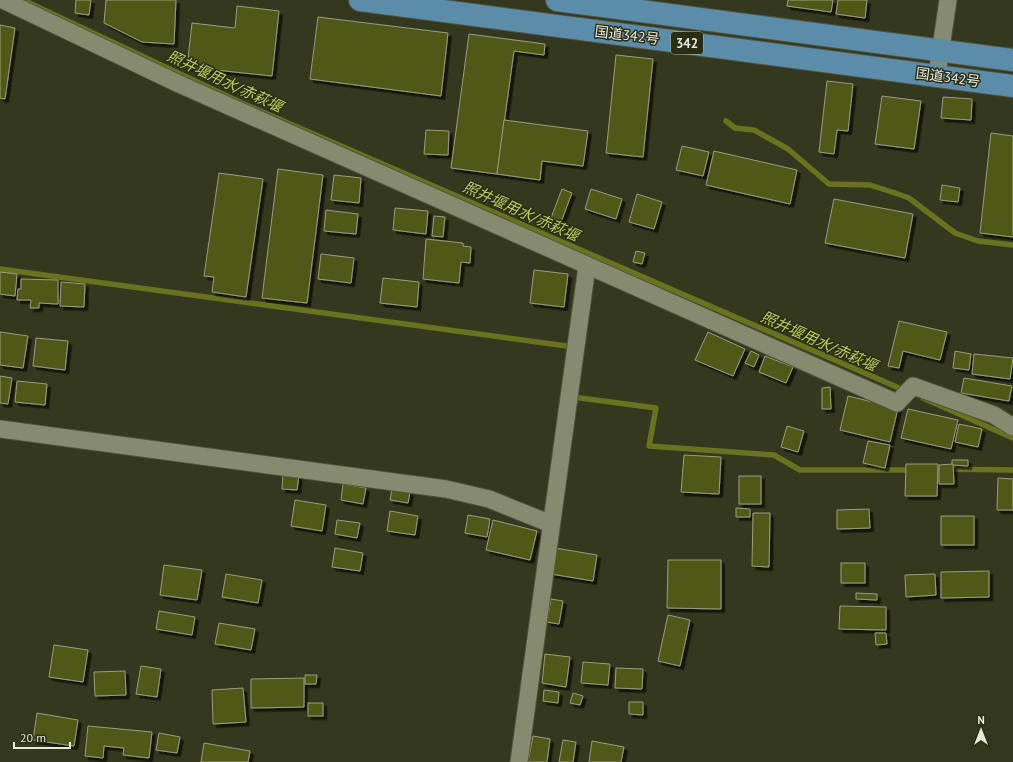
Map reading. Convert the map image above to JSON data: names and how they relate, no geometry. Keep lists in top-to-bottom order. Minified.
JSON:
{"streets":{"highway":["国道342号","342"]},"water":["照井堰用水/赤萩堰"],"scale_bar":"20 m","north":"top"}
